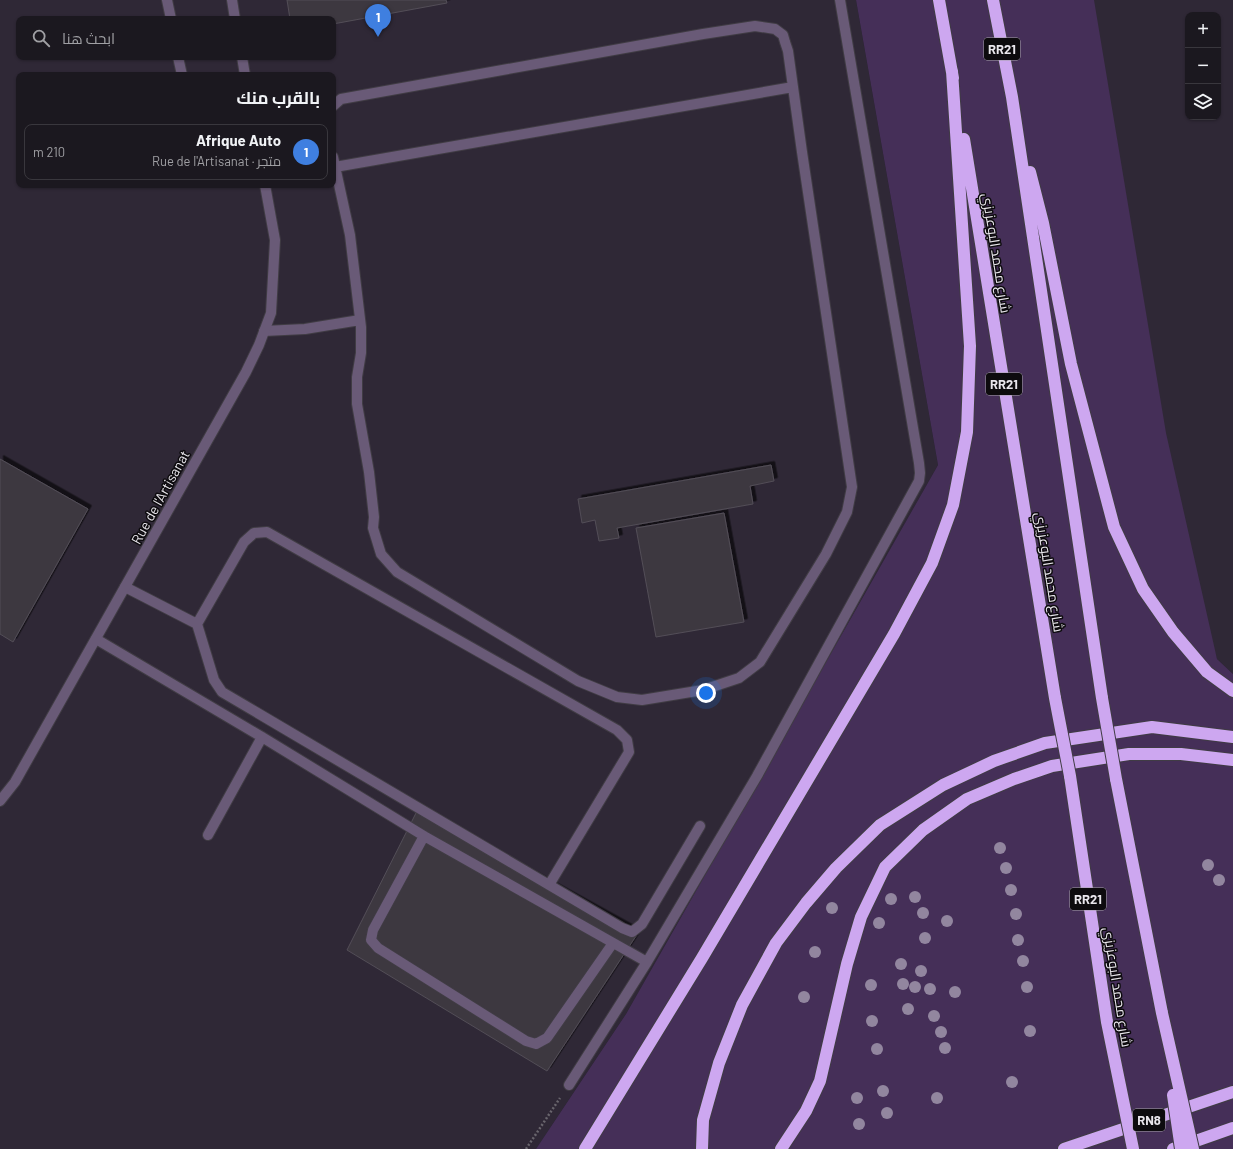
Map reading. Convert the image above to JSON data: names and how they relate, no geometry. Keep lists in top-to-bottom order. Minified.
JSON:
{"streets":{"highway":["RR21","شارع محمد البوعزيزي","RN8"],"street":["Rue de l'Artisanat"]},"page":{"pins":"1","map_buttons":["+","−"],"search":"ابحث هنا","heading":"بالقرب منك","list":[{"mark":"1","name":"Afrique Auto","note":"متجر · Rue de l'Artisanat","value":"210 m"}]}}
